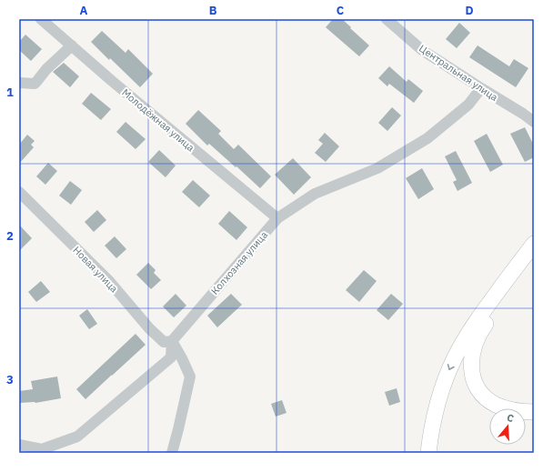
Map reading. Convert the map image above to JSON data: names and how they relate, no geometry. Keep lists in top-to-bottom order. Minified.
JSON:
{"streets":{"street":["Центральная улица","Молодёжная улица","Колхозная улица","Новая улица"]},"crossings":[["Центральная улица","Колхозная улица"],["Молодёжная улица","Колхозная улица"],["Колхозная улица","Новая улица"]],"north":"top","grid":{"columns":["A","B","C","D"],"rows":["1","2","3"]}}
